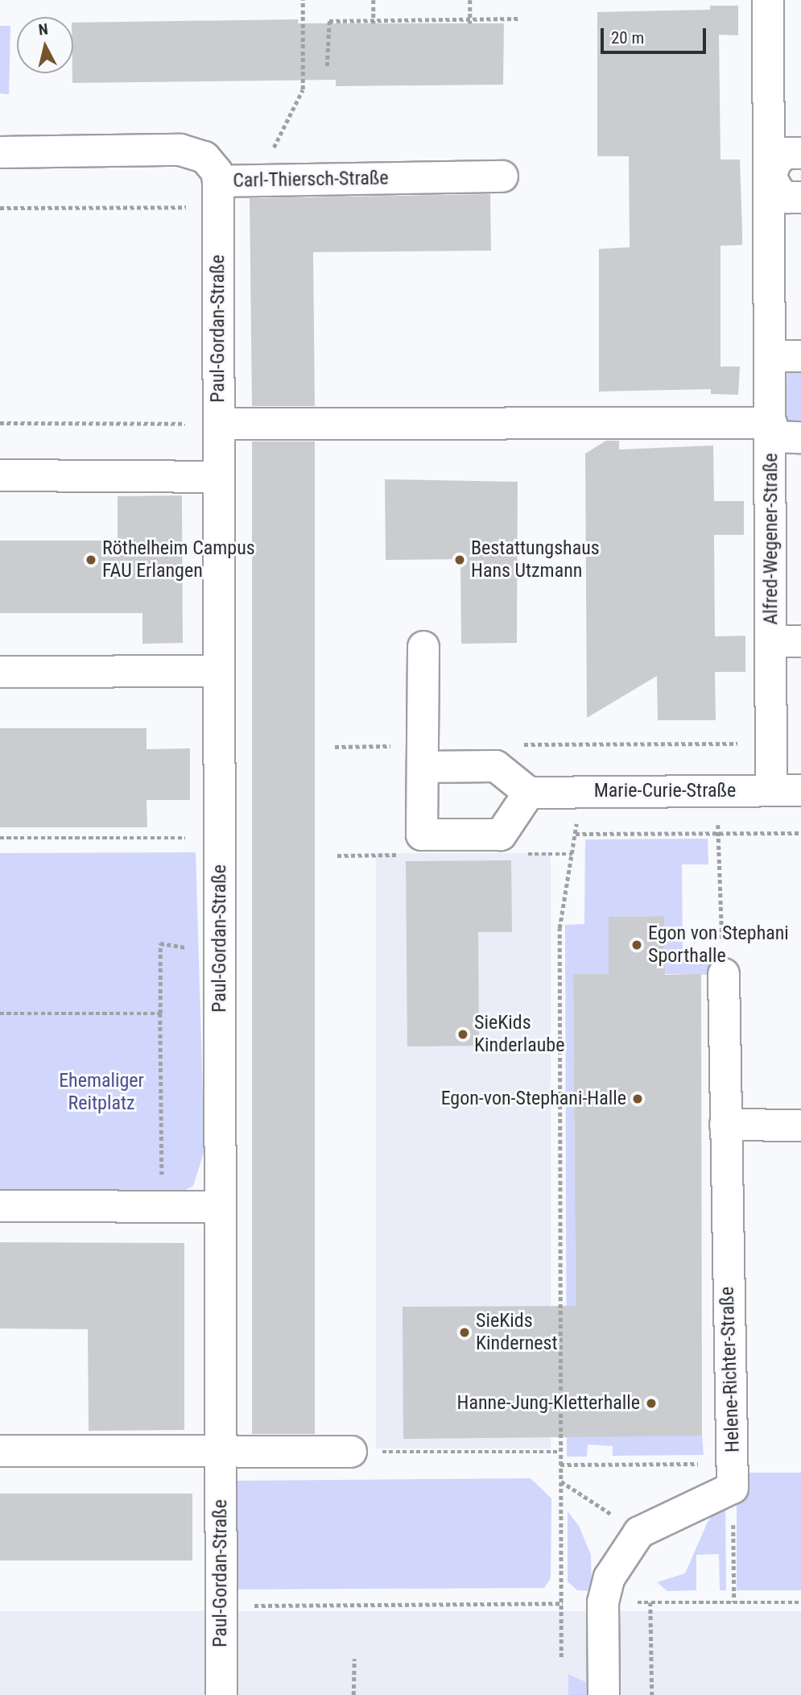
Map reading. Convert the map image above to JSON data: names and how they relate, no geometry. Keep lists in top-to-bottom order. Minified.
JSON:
{"streets":{"street":["Carl-Thiersch-Straße","Paul-Gordan-Straße","Alfred-Wegener-Straße","Marie-Curie-Straße","Helene-Richter-Straße"]},"crossings":[["Carl-Thiersch-Straße","Paul-Gordan-Straße"],["Alfred-Wegener-Straße","Marie-Curie-Straße"]],"parks":["Ehemaliger Reitplatz"],"places":["Röthelheim Campus FAU Erlangen","Bestattungshaus Hans Utzmann","Egon von Stephani Sporthalle","SieKids Kinderlaube","Egon-von-Stephani-Halle","SieKids Kindernest","Hanne-Jung-Kletterhalle"],"scale_bar":"20 m","north":"top"}
